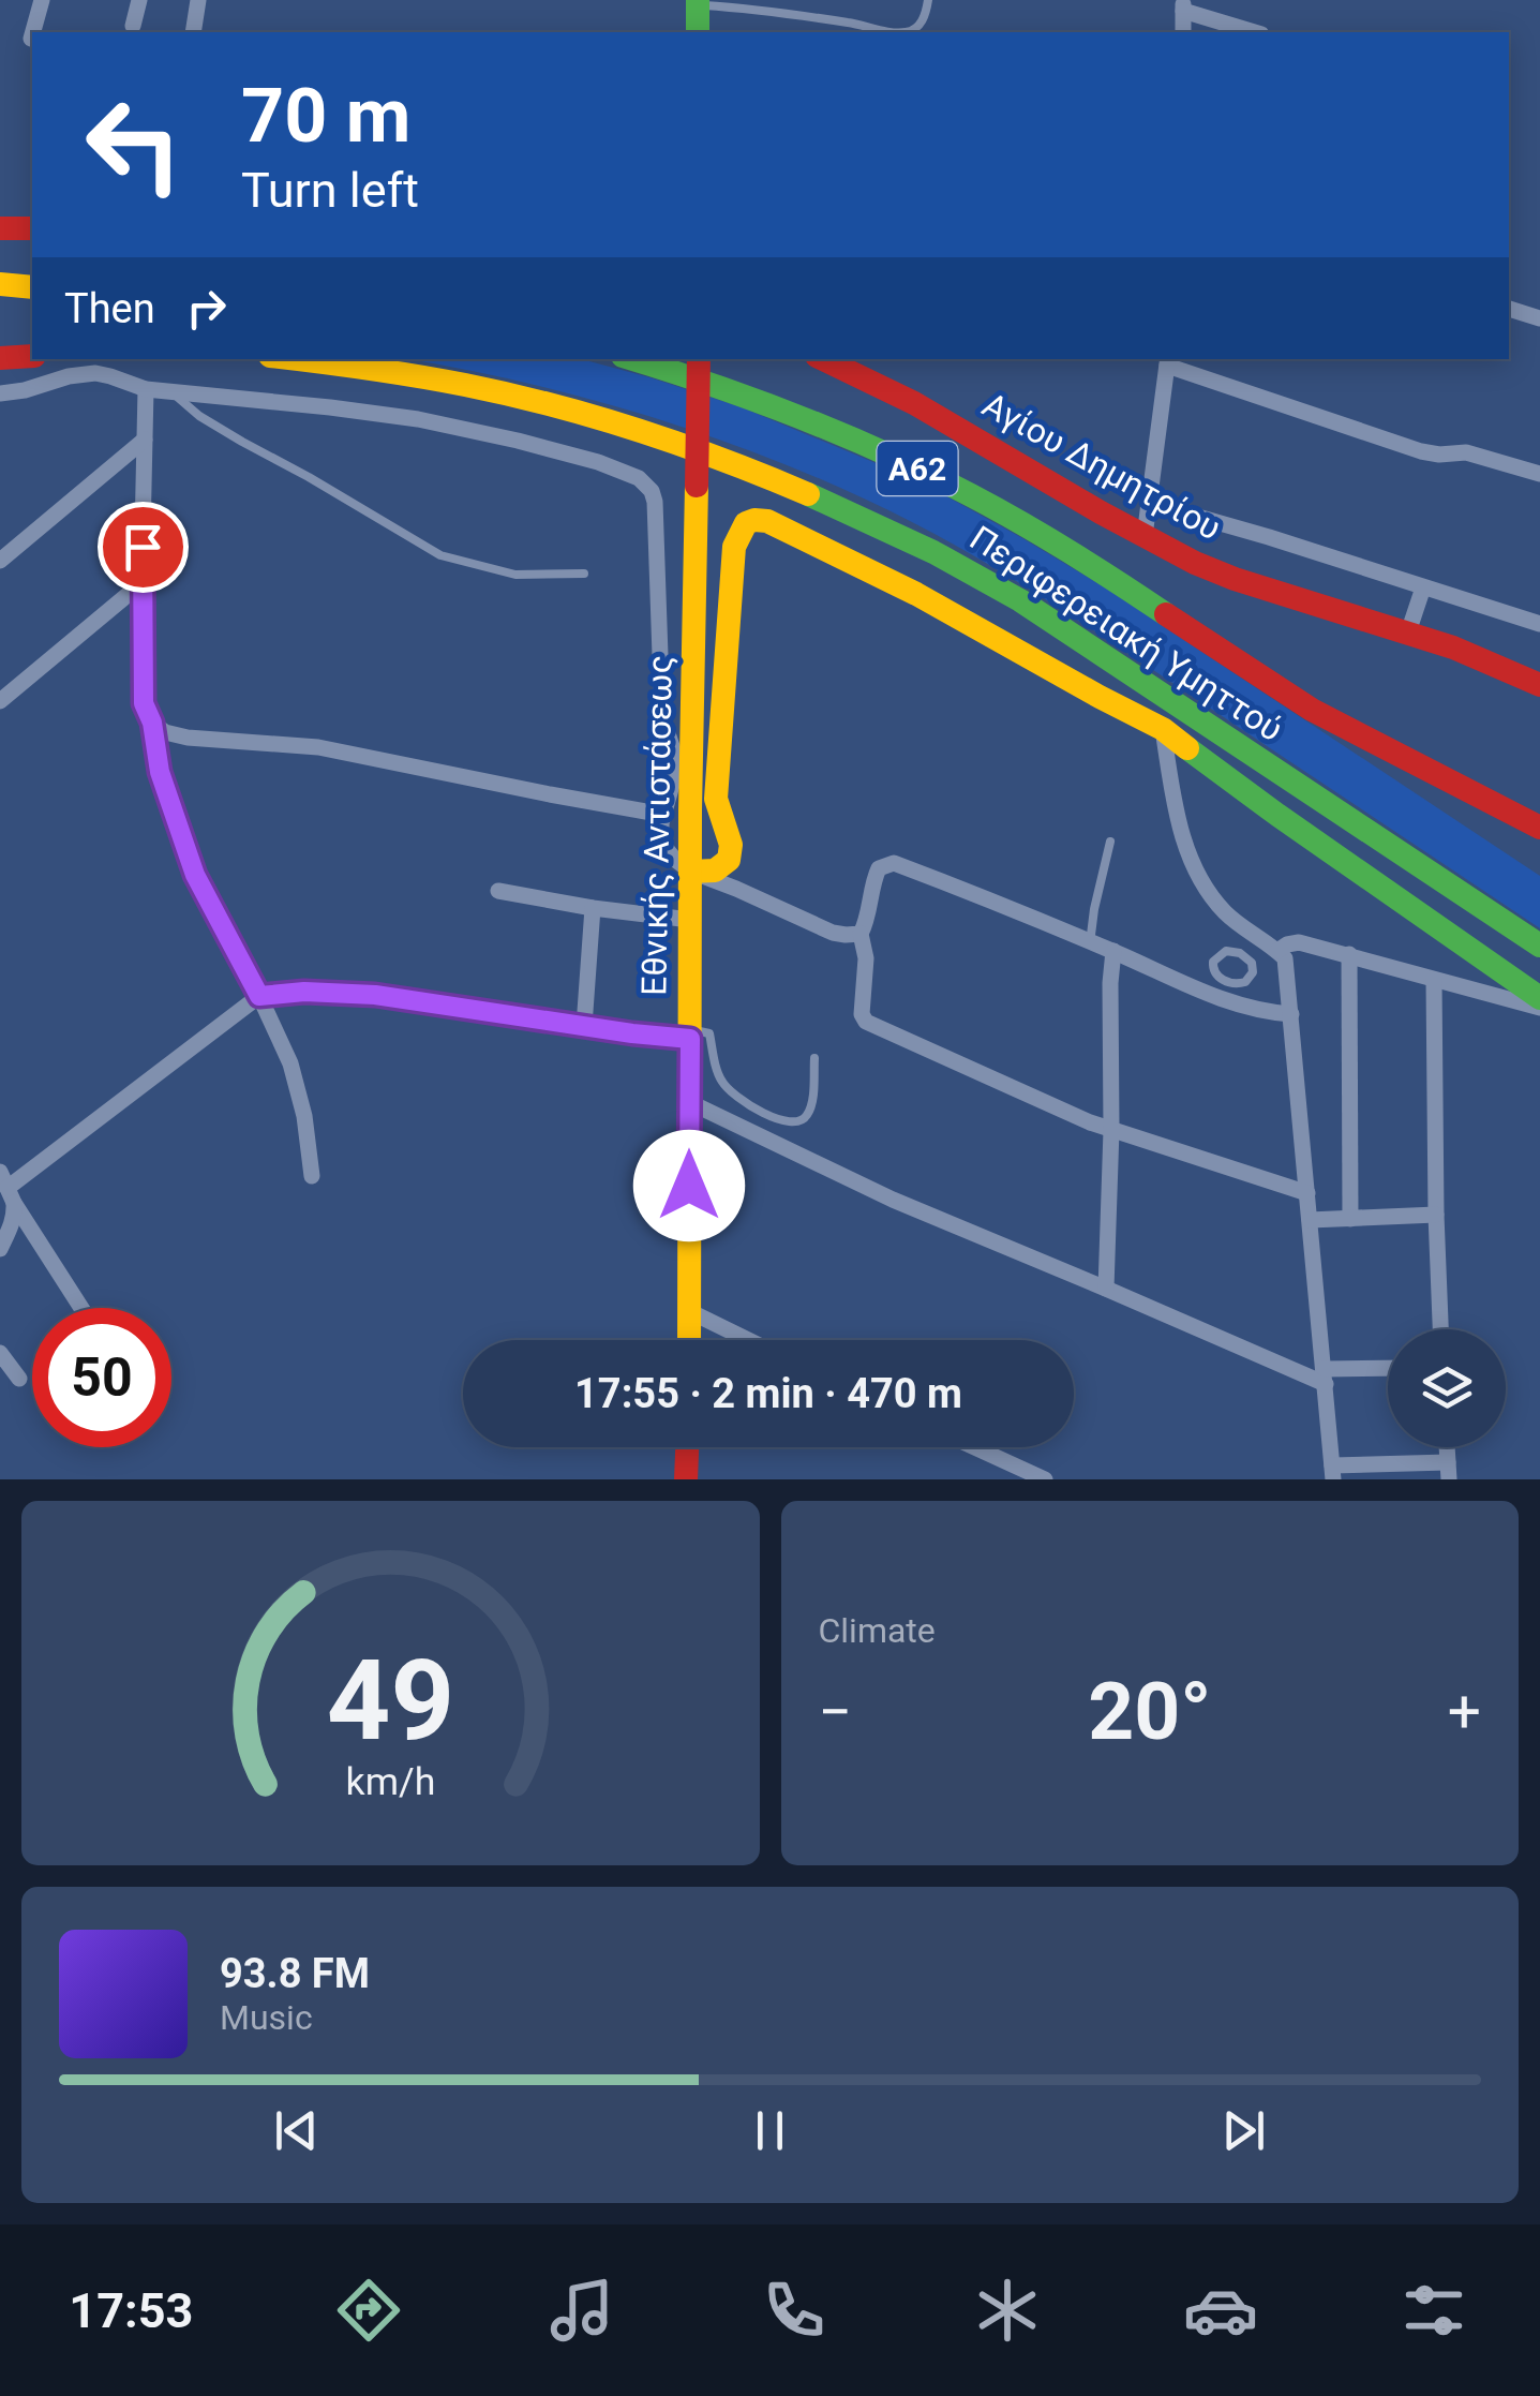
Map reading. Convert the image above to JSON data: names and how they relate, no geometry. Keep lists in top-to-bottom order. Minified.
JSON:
{"streets":{"main road":["Αγίου Δημητρίου","Α62","Περιφερειακή Υμηττού","Εθνικής Αντιστάσεως"]},"page":{"turn":["70 m","Turn left"],"then":"Then","limit":"50","trip":"17:55 · 2 min · 470 m","tile":"Climate","heat":["−","20°","+"],"song":["93.8 FM","Music"],"tabs":"17:53","gauge":["49","km/h"]}}
